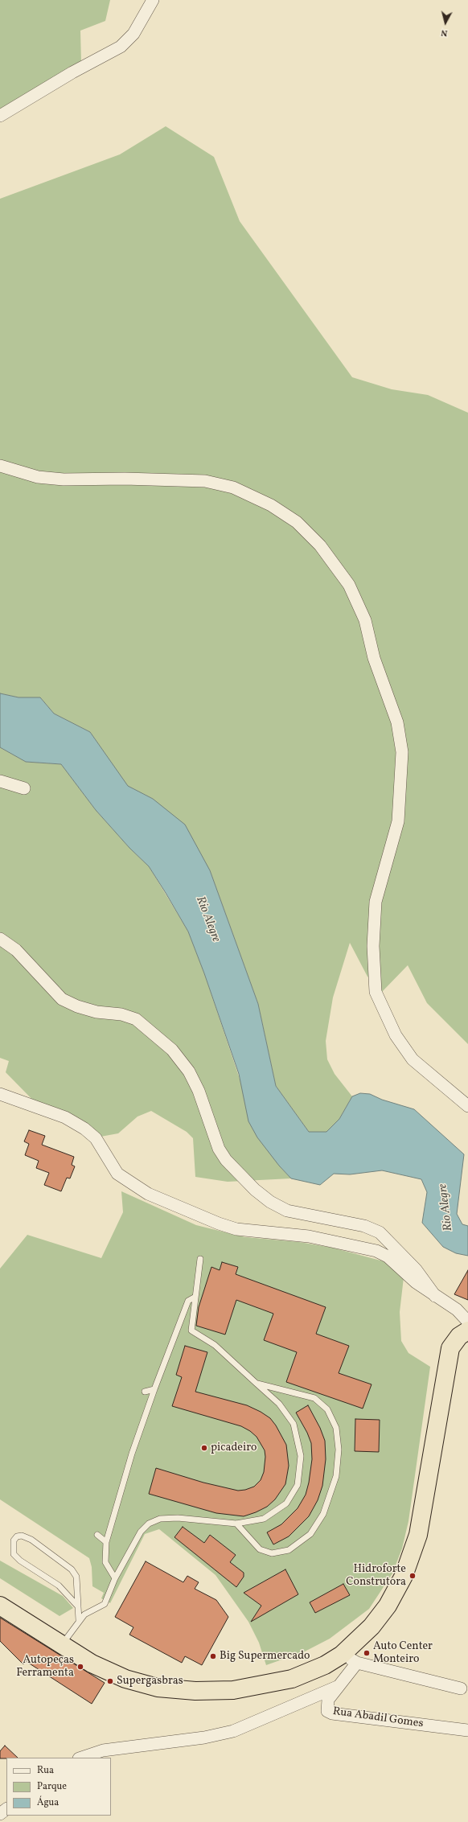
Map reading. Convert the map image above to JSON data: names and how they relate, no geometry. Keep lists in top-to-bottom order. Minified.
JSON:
{"streets":{"street":["Rua Abadil Gomes"]},"water":["Rio Alegre"],"places":["picadeiro","Hidroforte Construtora","Auto Center Monteiro","Big Supermercado","Autopeças Ferramenta","Supergasbras"],"legend":["Rua","Parque","Água"],"north":"bottom"}
